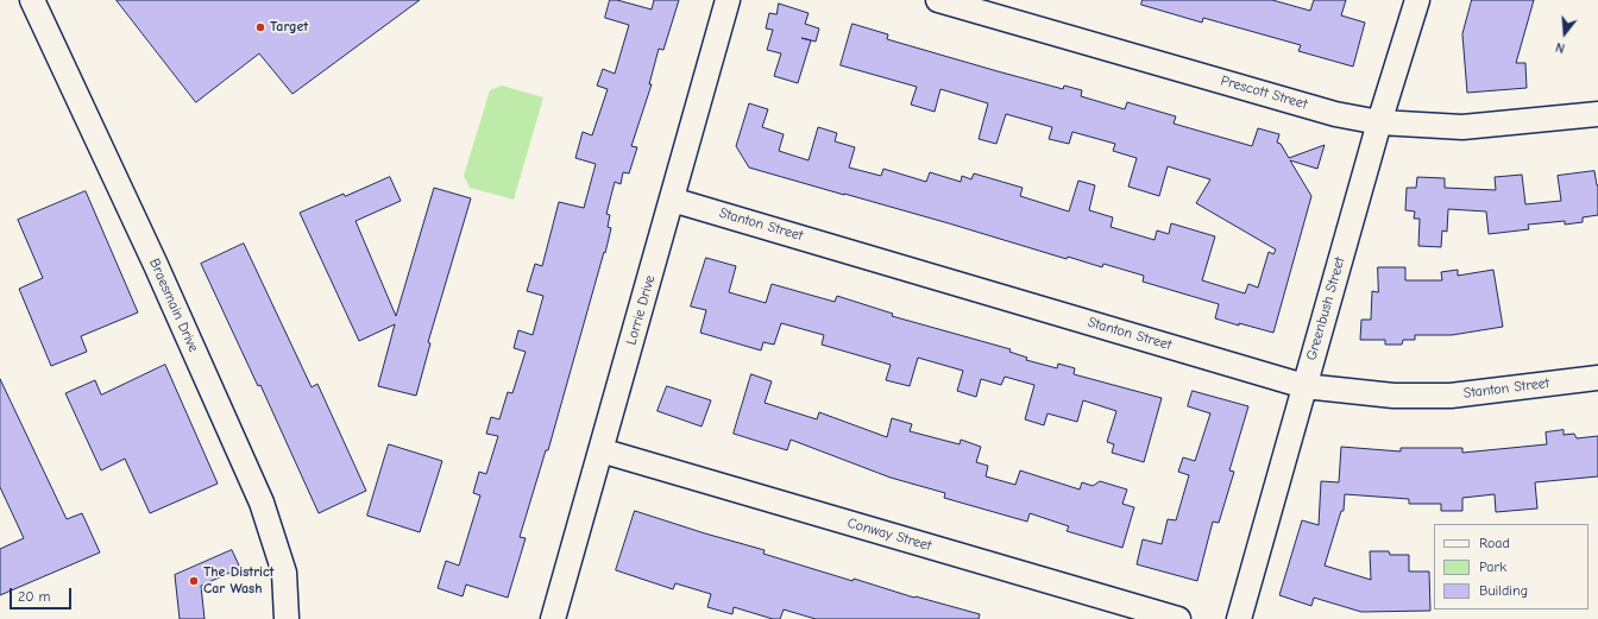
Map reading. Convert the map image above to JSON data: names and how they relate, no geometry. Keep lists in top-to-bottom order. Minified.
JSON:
{"streets":{"street":["Prescott Street","Stanton Street","Braesmain Drive","Greenbush Street","Lorrie Drive","Conway Street"]},"crossings":[["Prescott Street","Greenbush Street"],["Stanton Street","Greenbush Street"],["Stanton Street","Lorrie Drive"],["Lorrie Drive","Conway Street"]],"places":["Target","The District Car Wash"],"legend":["Road","Park","Building"],"scale_bar":"20 m","north":"bottom"}
